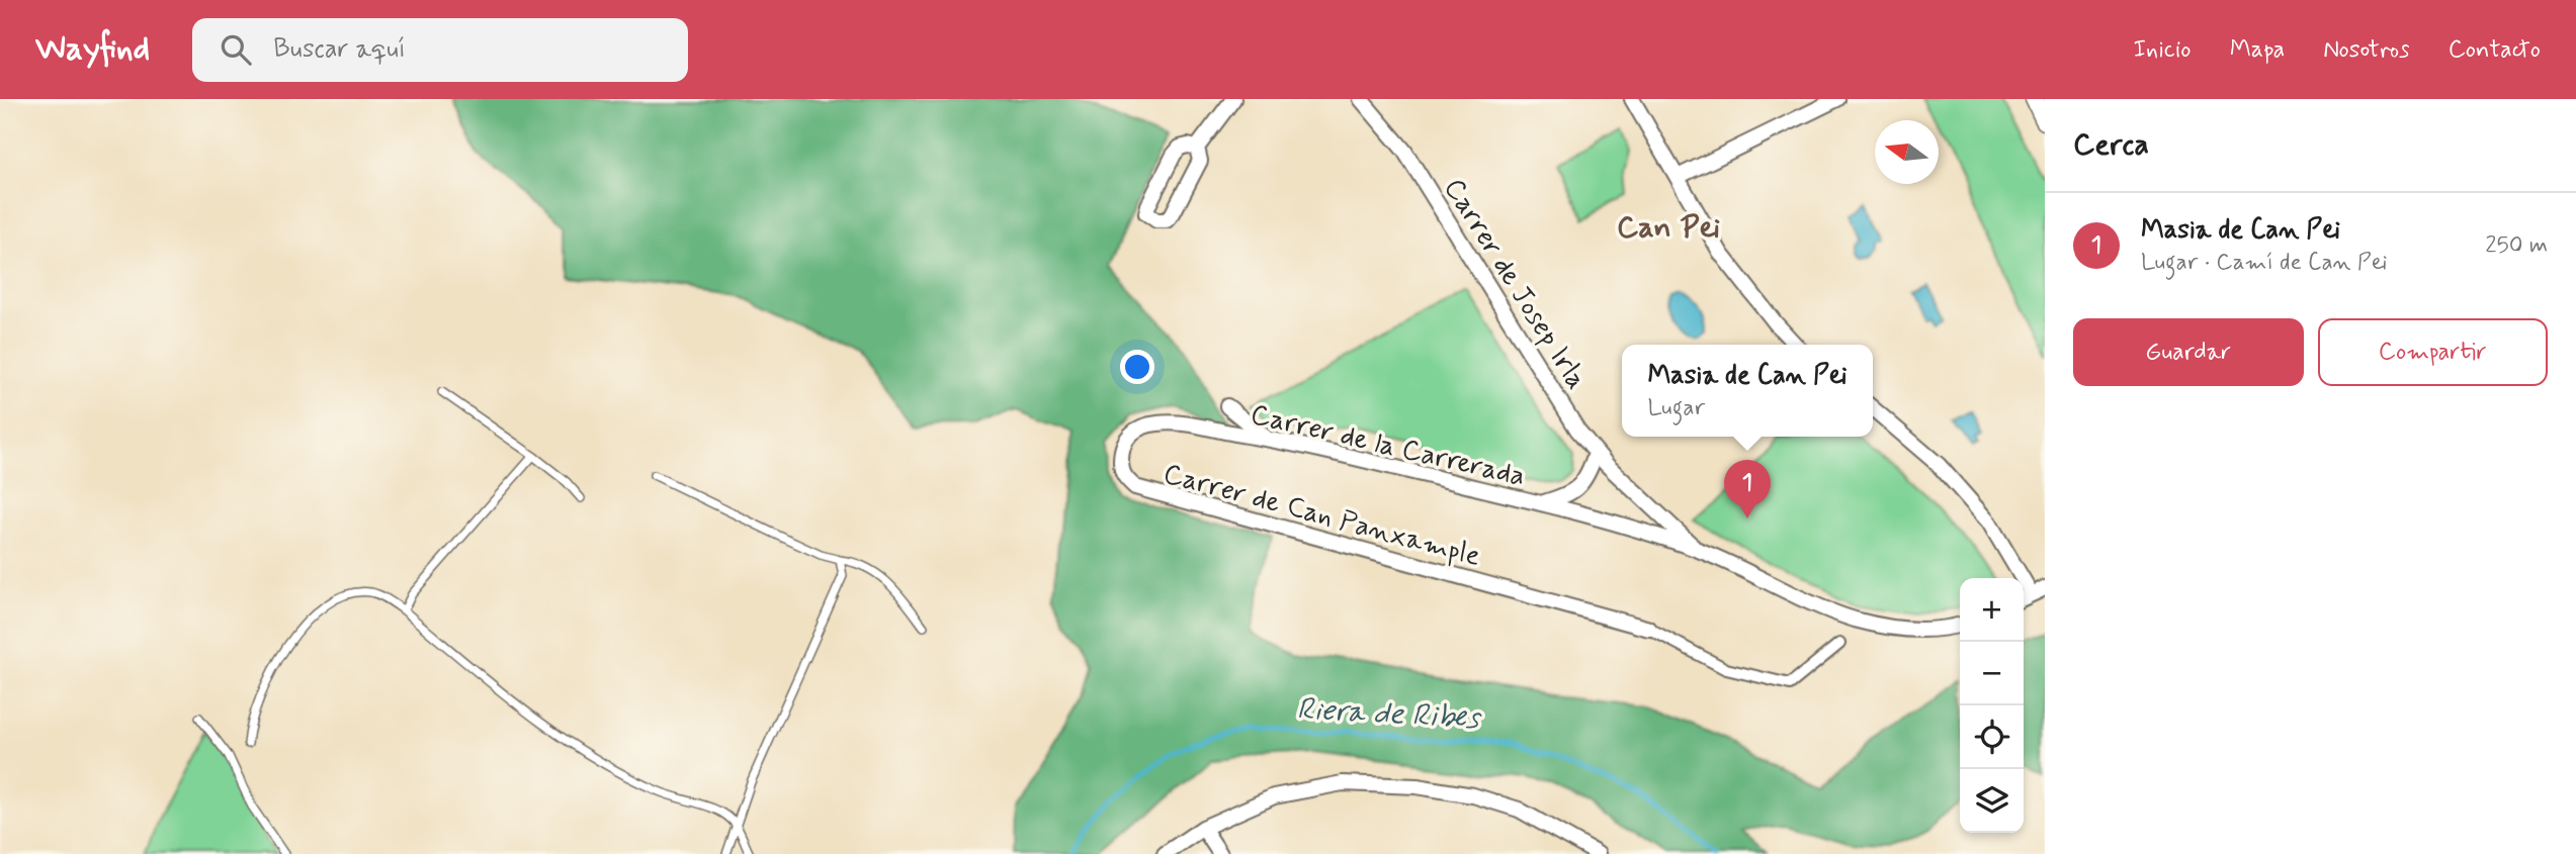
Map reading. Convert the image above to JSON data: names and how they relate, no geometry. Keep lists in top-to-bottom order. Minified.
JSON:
{"streets":{"street":["Carrer de Josep Irla","Carrer de la Carrerada","Carrer de Can Panxample"]},"crossings":[["Carrer de Josep Irla","Carrer de la Carrerada"],["Carrer de la Carrerada","Carrer de Can Panxample"]],"districts":["Can Pei"],"water":["Riera de Ribes"],"north":"left","page":{"header":"Wayfind","search":"Buscar aquí","nav":["Inicio","Mapa","Nosotros","Contacto"],"heading":"Cerca","list":[{"mark":"1","name":"Masia de Can Pei","note":"Lugar · Camí de Can Pei","value":"250 m"}],"buttons":["Guardar","Compartir"],"popup":["Masia de Can Pei","Lugar"],"pins":"1","map_buttons":["+","−"]}}
